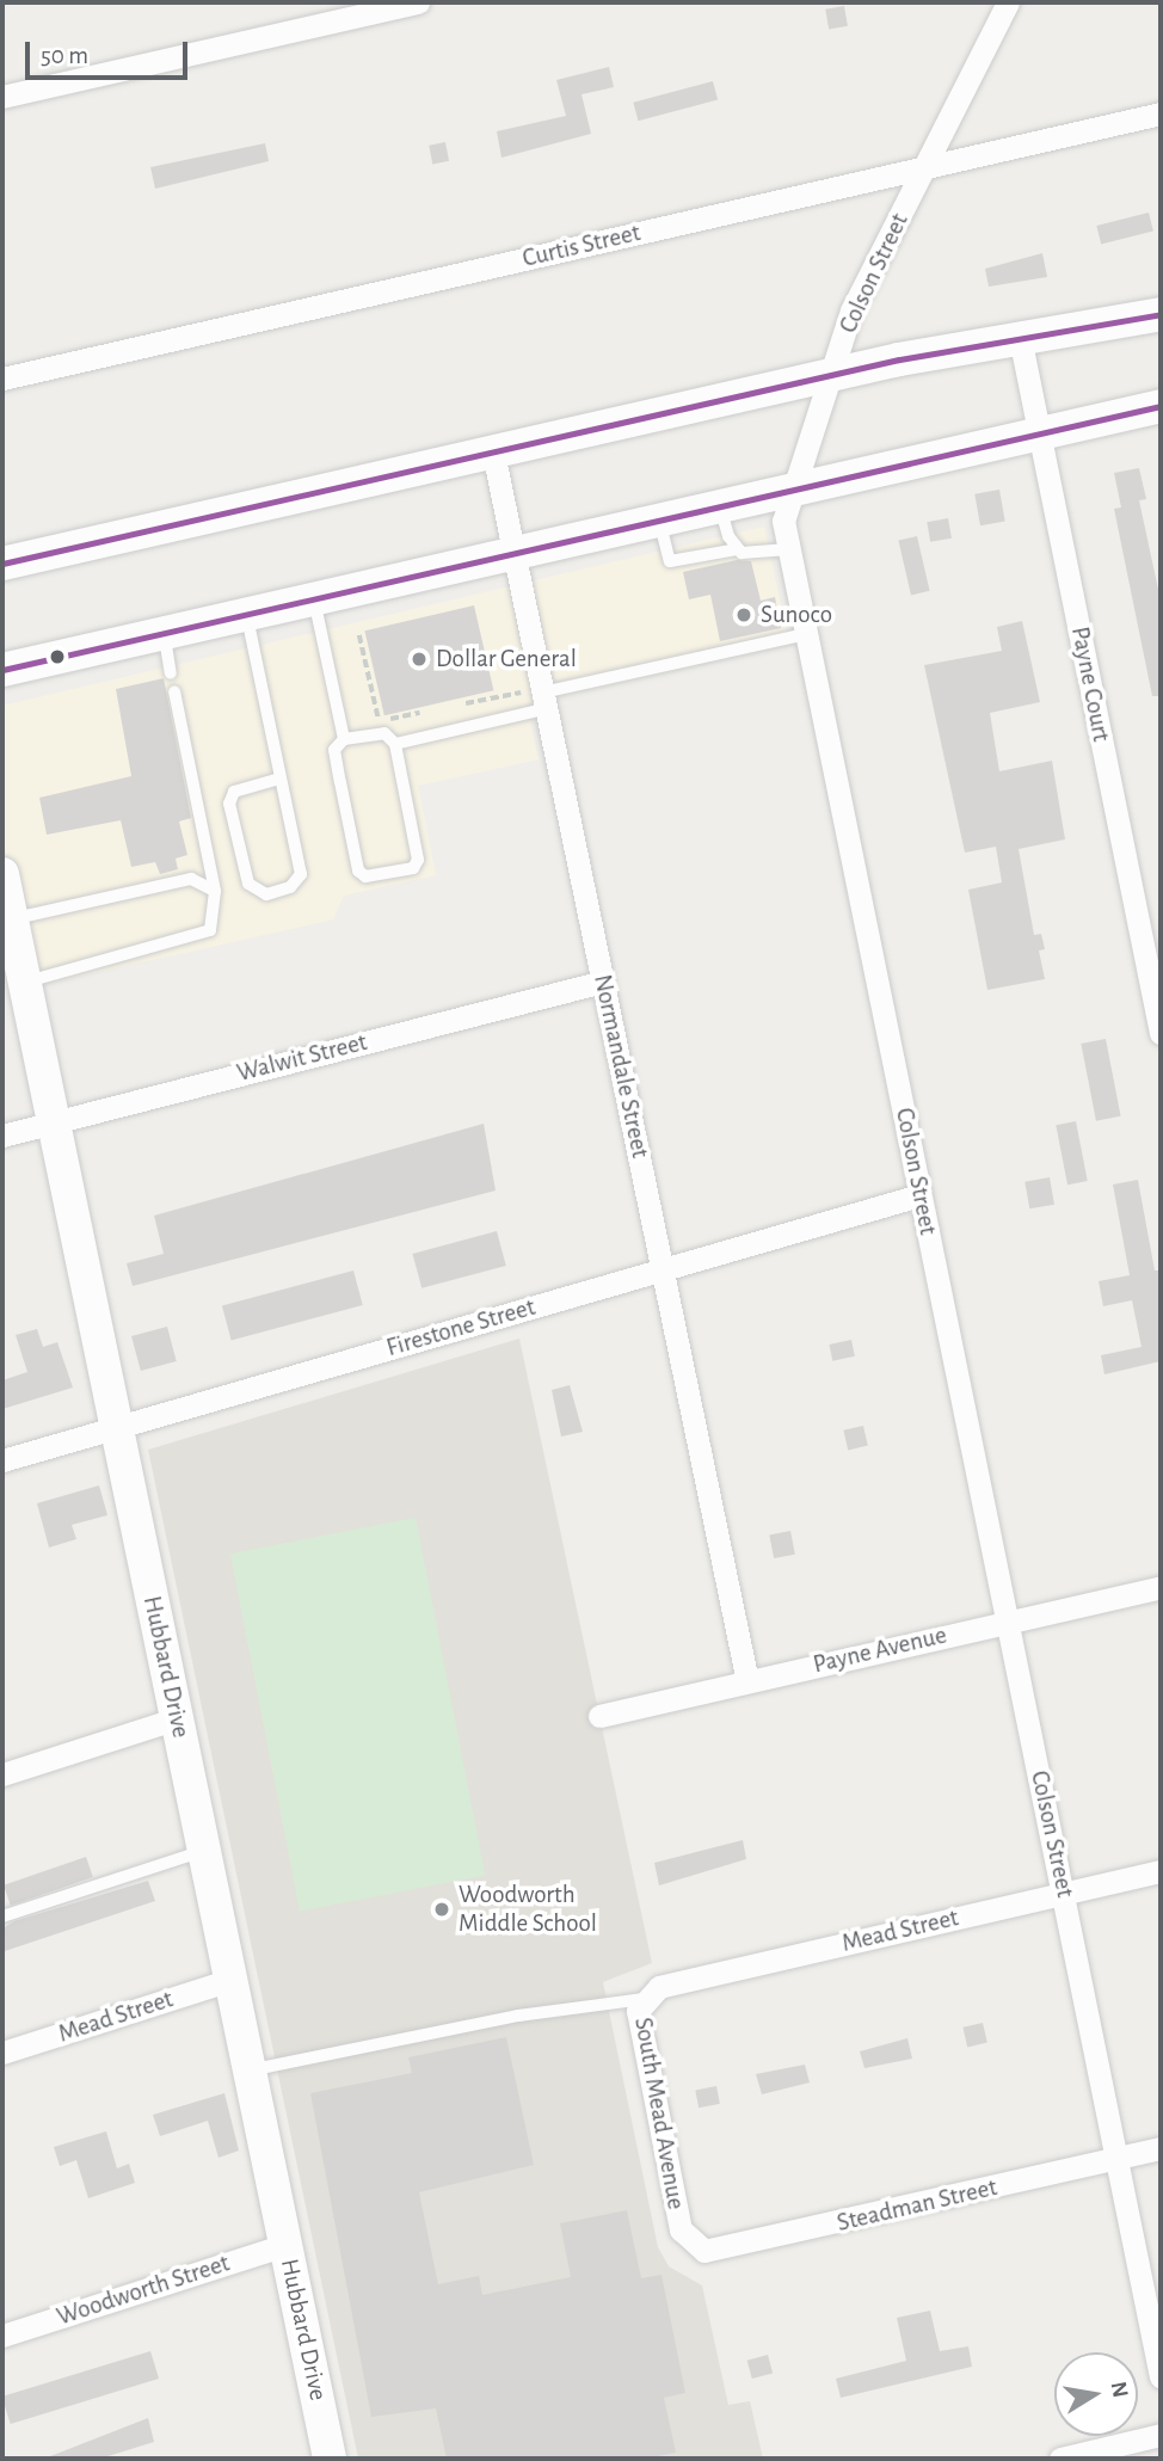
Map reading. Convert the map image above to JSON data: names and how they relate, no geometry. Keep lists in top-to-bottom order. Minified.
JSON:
{"streets":{"main road":["Hubbard Drive"],"street":["Curtis Street","Colson Street","Payne Court","Walwit Street","Normandale Street","Firestone Street","Payne Avenue","Mead Street","South Mead Avenue","Steadman Street","Woodworth Street"]},"crossings":[["Curtis Street","Colson Street"],["Colson Street","Firestone Street"],["Colson Street","Payne Avenue"],["Colson Street","Mead Street"],["Colson Street","Steadman Street"],["Walwit Street","Normandale Street"],["Walwit Street","Hubbard Drive"],["Normandale Street","Firestone Street"],["Normandale Street","Payne Avenue"],["Firestone Street","Hubbard Drive"],["Hubbard Drive","Mead Street"],["Hubbard Drive","Woodworth Street"],["Mead Street","South Mead Avenue"],["South Mead Avenue","Steadman Street"]],"places":["Sunoco","Dollar General","Woodworth Middle School"],"scale_bar":"50 m","north":"right"}
